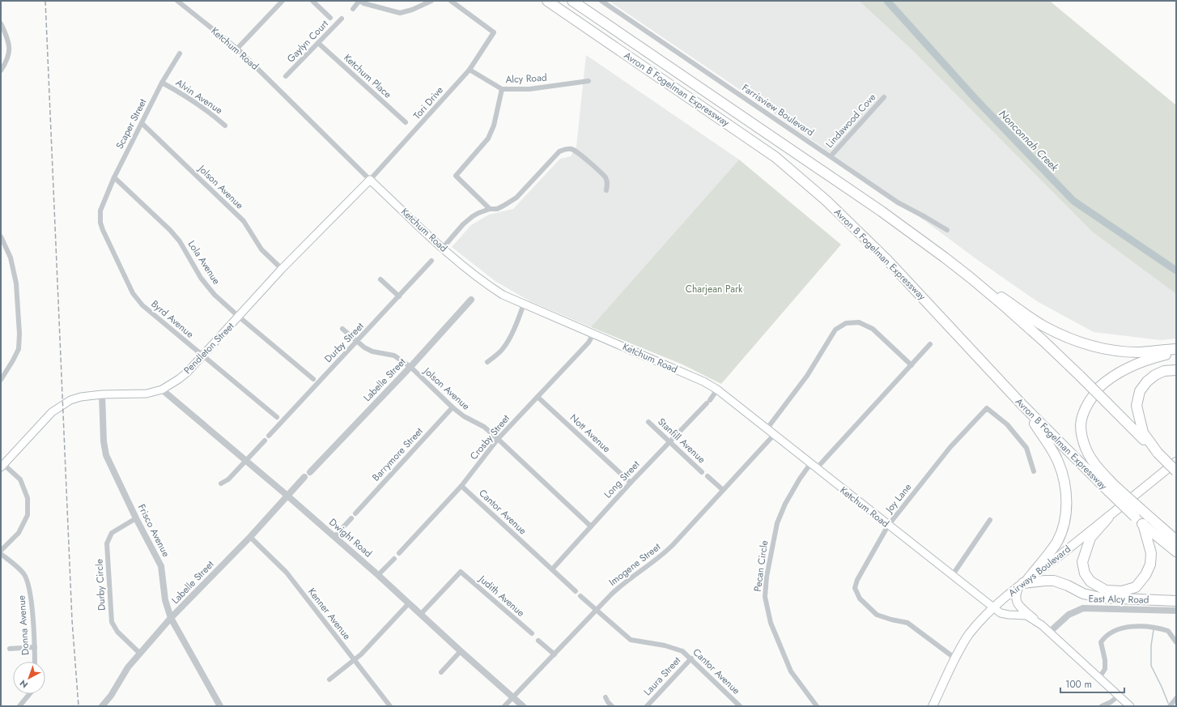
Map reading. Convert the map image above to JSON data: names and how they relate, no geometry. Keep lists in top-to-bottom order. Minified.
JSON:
{"streets":{"highway":["Avron B Fogelman Expressway"],"main road":["Ketchum Road","Pendleton Street","Airways Boulevard"],"street":["Gaylyn Court","Ketchum Place","Alcy Road","Alvin Avenue","Tori Drive","Farrisview Boulevard","Lindawood Cove","Scaper Street","Jolson Avenue","Lola Avenue","Byrd Avenue","Durby Street","Labelle Street","Nott Avenue","Crosby Street","Stanfill Avenue","Barrymore Street","Long Street","Joy Lane","Cantor Avenue","Frisco Avenue","Dwight Road","Imogene Street","Pecan Circle","Durby Circle","Judith Avenue","East Alcy Road","Kenner Avenue","Donna Avenue","Laura Street"]},"crossings":[["Gaylyn Court","Ketchum Place"],["Ketchum Road","Tori Drive"],["Ketchum Road","Pendleton Street"],["Ketchum Road","Crosby Street"],["Ketchum Road","Long Street"],["Ketchum Road","Joy Lane"],["Ketchum Road","Imogene Street"],["Ketchum Road","Pecan Circle"],["Ketchum Road","Airways Boulevard"],["Ketchum Road","East Alcy Road"],["Alcy Road","Tori Drive"],["Alvin Avenue","Scaper Street"],["Tori Drive","Pendleton Street"],["Farrisview Boulevard","Lindawood Cove"],["Scaper Street","Jolson Avenue"],["Scaper Street","Lola Avenue"],["Scaper Street","Byrd Avenue"],["Jolson Avenue","Durby Street"],["Jolson Avenue","Pendleton Street"],["Jolson Avenue","Labelle Street"],["Jolson Avenue","Crosby Street"],["Jolson Avenue","Barrymore Street"],["Jolson Avenue","Long Street"],["Lola Avenue","Pendleton Street"],["Byrd Avenue","Pendleton Street"],["Pendleton Street","Frisco Avenue"],["Pendleton Street","Dwight Road"],["Labelle Street","Frisco Avenue"],["Labelle Street","Dwight Road"],["Labelle Street","Durby Circle"],["Labelle Street","Kenner Avenue"],["Nott Avenue","Crosby Street"],["Nott Avenue","Long Street"],["Crosby Street","Cantor Avenue"],["Stanfill Avenue","Long Street"],["Stanfill Avenue","Imogene Street"],["Long Street","Cantor Avenue"],["Joy Lane","Airways Boulevard"],["Cantor Avenue","Imogene Street"],["Cantor Avenue","Laura Street"],["Frisco Avenue","Durby Circle"],["Dwight Road","Imogene Street"],["Dwight Road","Judith Avenue"]],"water":["Nonconnah Creek"],"parks":["Charjean Park"],"scale_bar":"100 m","north":"bottom left"}
